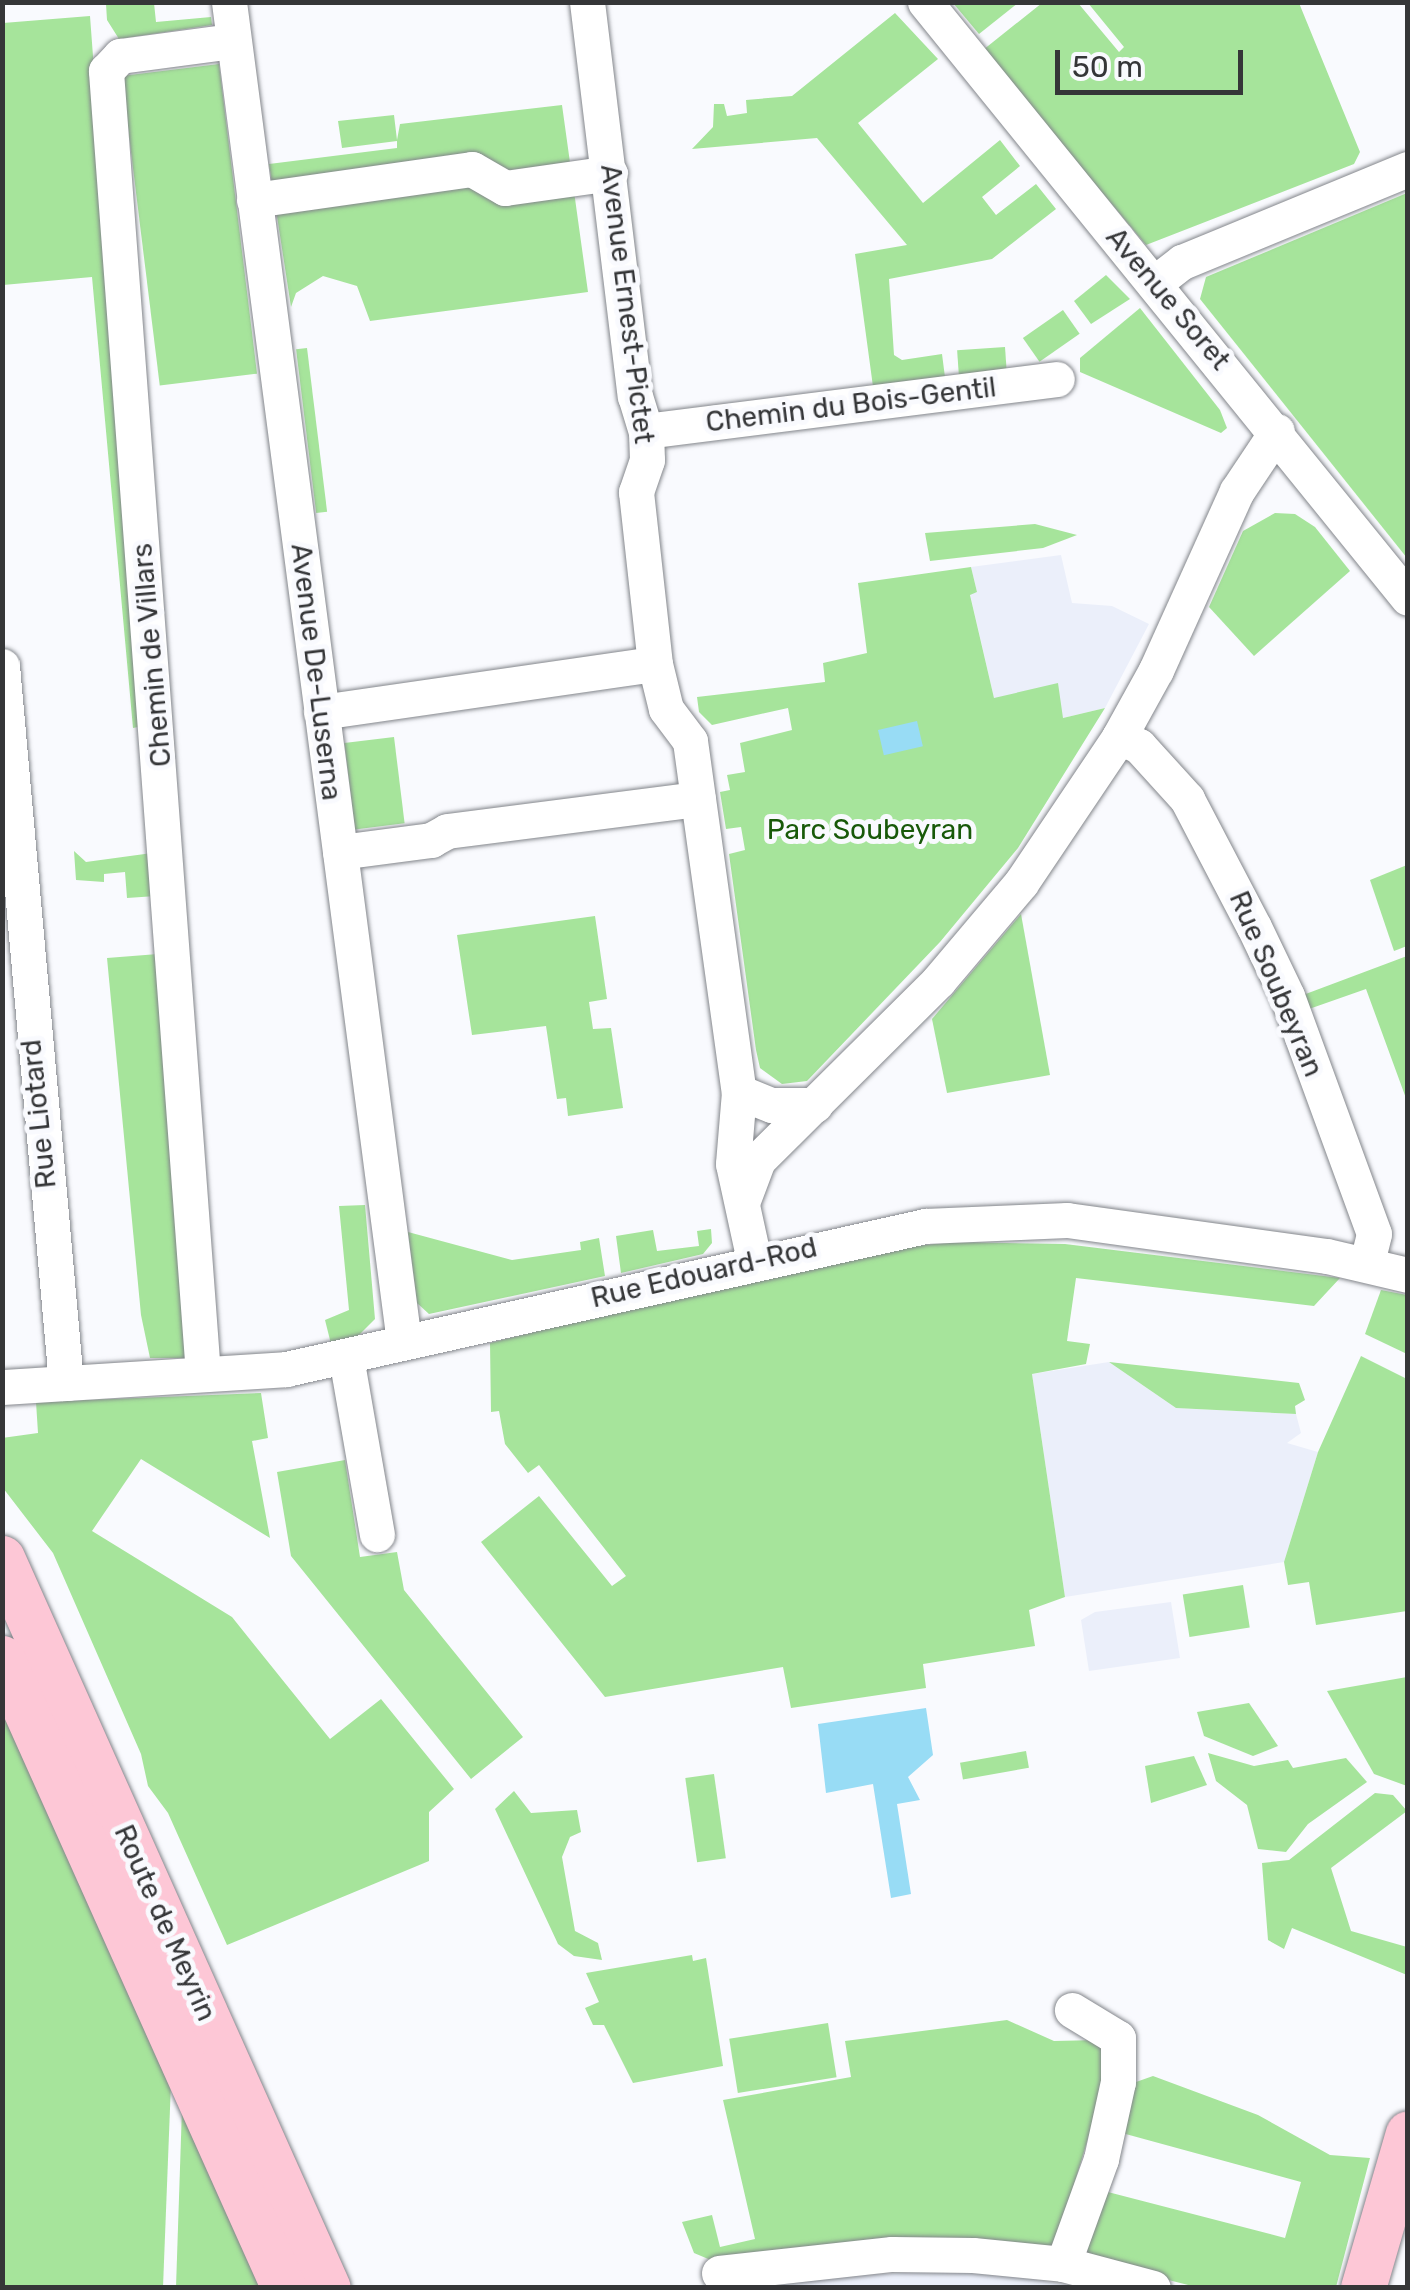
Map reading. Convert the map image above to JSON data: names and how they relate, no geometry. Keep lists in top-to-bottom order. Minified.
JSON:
{"streets":{"main road":["Route de Meyrin"],"street":["Avenue Soret","Avenue Ernest-Pictet","Chemin du Bois-Gentil","Chemin de Villars","Avenue De-Luserna","Rue Soubeyran","Rue Liotard","Rue Edouard-Rod"]},"crossings":[["Avenue Ernest-Pictet","Chemin du Bois-Gentil"],["Avenue Ernest-Pictet","Rue Edouard-Rod"],["Chemin de Villars","Avenue De-Luserna"],["Chemin de Villars","Rue Edouard-Rod"],["Avenue De-Luserna","Rue Edouard-Rod"],["Rue Soubeyran","Rue Edouard-Rod"],["Rue Liotard","Rue Edouard-Rod"]],"parks":["Parc Soubeyran"],"scale_bar":"50 m"}
